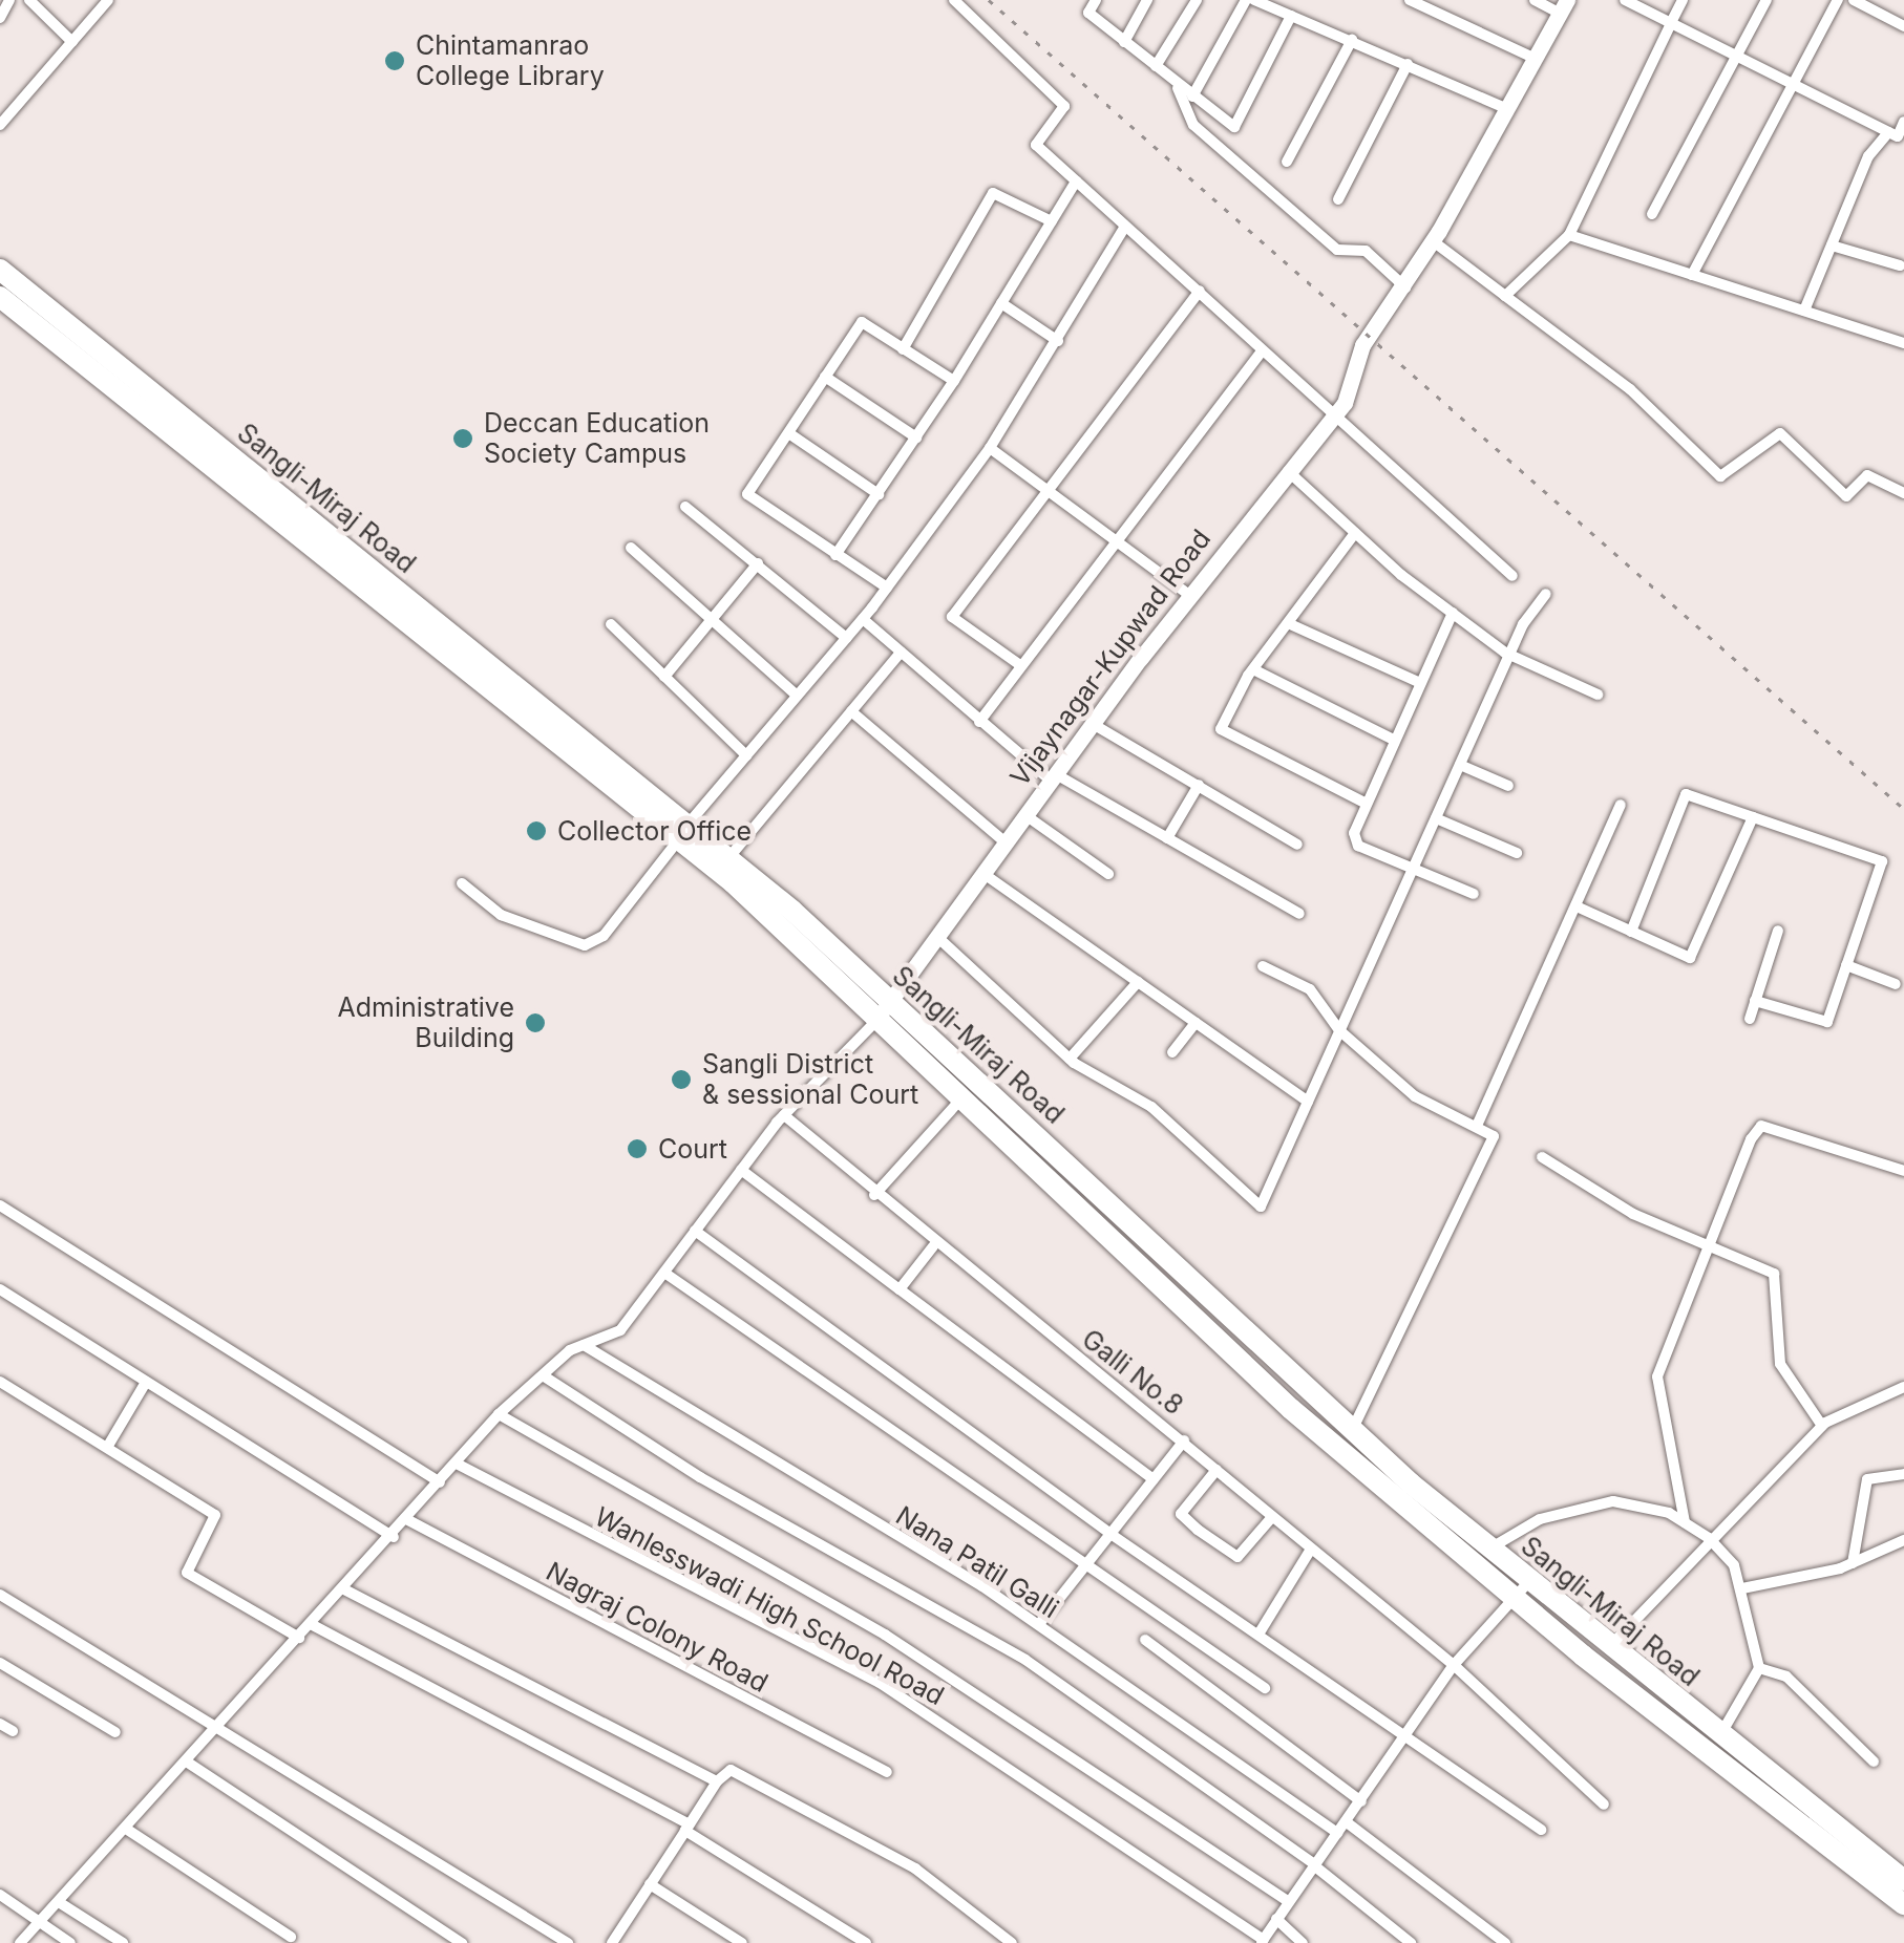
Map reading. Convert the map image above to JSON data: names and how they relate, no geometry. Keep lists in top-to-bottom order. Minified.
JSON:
{"streets":{"highway":["Sangli-Miraj Road"],"street":["Vijaynagar-Kupwad Road","Galli No.8","Nana Patil Galli","Wanlesswadi High School Road","Nagraj Colony Road"]},"crossings":[["Sangli-Miraj Road","Vijaynagar-Kupwad Road"]],"places":["Chintamanrao College Library","Deccan Education Society Campus","Collector Office","Administrative Building","Sangli District & sessional Court","Court"]}
